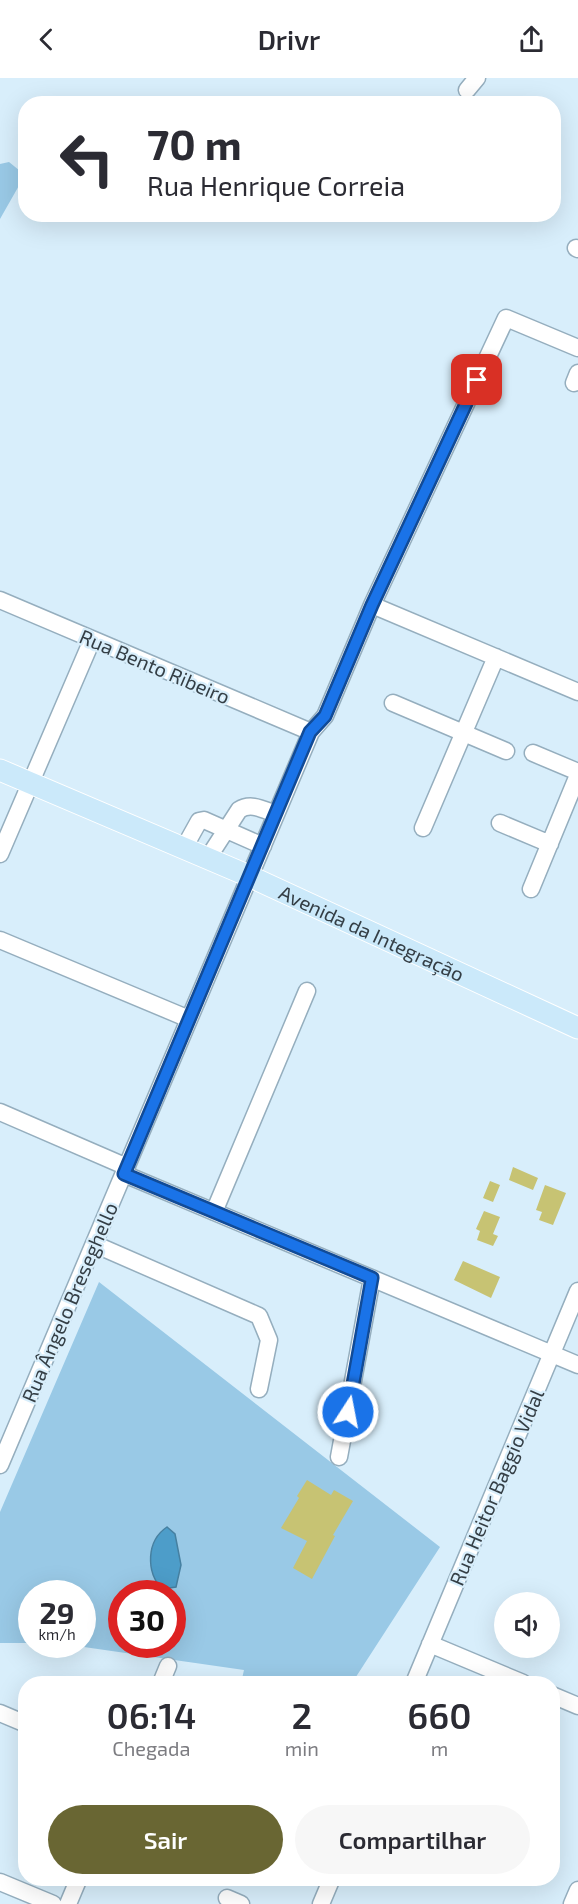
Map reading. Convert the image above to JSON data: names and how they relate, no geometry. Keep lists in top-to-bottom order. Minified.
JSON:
{"streets":{"main road":["Avenida da Integração"],"street":["Rua Bento Ribeiro","Rua Ângelo Breseghello","Rua Heitor Baggio Vidal"]},"crossings":[["Rua Bento Ribeiro","Rua Ângelo Breseghello"],["Avenida da Integração","Rua Ângelo Breseghello"]],"page":{"header":"Drivr","turn":["70 m","Rua Henrique Correia"],"speed":"29 km/h","limit":"30","eta":["06:14","Chegada","2","min","660","m"],"buttons":["Sair","Compartilhar"]}}
